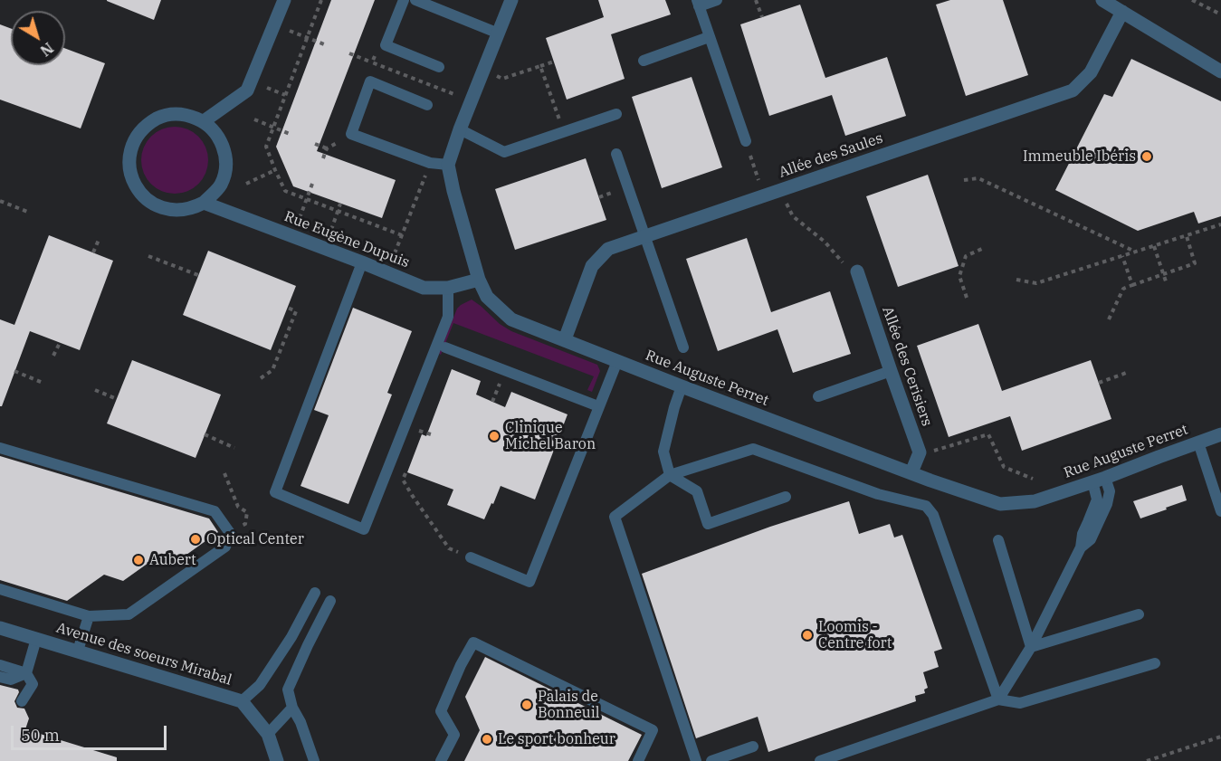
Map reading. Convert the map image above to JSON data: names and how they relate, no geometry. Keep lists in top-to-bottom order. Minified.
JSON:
{"streets":{"street":["Allée des Saules","Rue Eugène Dupuis","Allée des Cerisiers","Rue Auguste Perret","Avenue des soeurs Mirabal"]},"crossings":[["Allée des Saules","Rue Auguste Perret"],["Rue Eugène Dupuis","Rue Auguste Perret"]],"places":["Immeuble Ibéris","Clinique Michel Baron","Optical Center","Aubert","Loomis - Centre fort","Palais de Bonneuil","Le sport bonheur"],"scale_bar":"50 m","north":"bottom right"}
